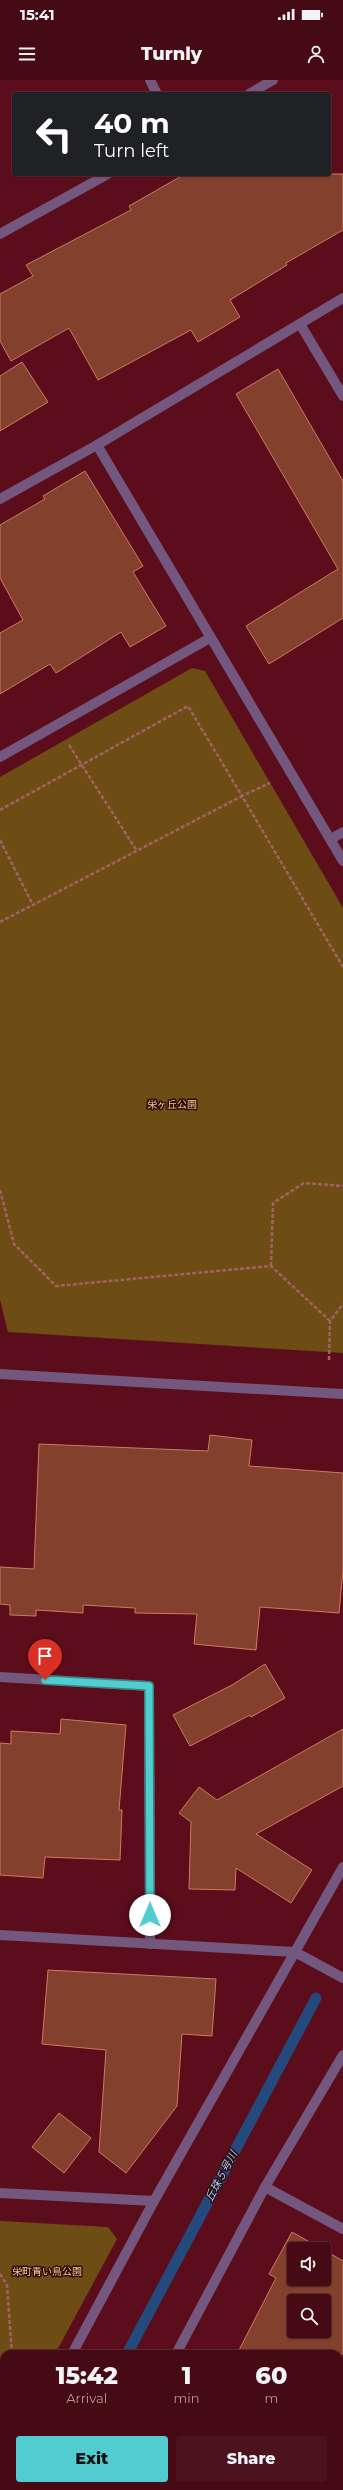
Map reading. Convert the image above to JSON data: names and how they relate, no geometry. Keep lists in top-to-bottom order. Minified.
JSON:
{"water":["丘珠５号川"],"parks":["栄ヶ丘公園","栄町青い鳥公園"],"page":{"status":"15:41","header":"Turnly","turn":["40 m","Turn left"],"eta":["15:42","Arrival","1","min","60","m"],"buttons":["Exit","Share"]}}
